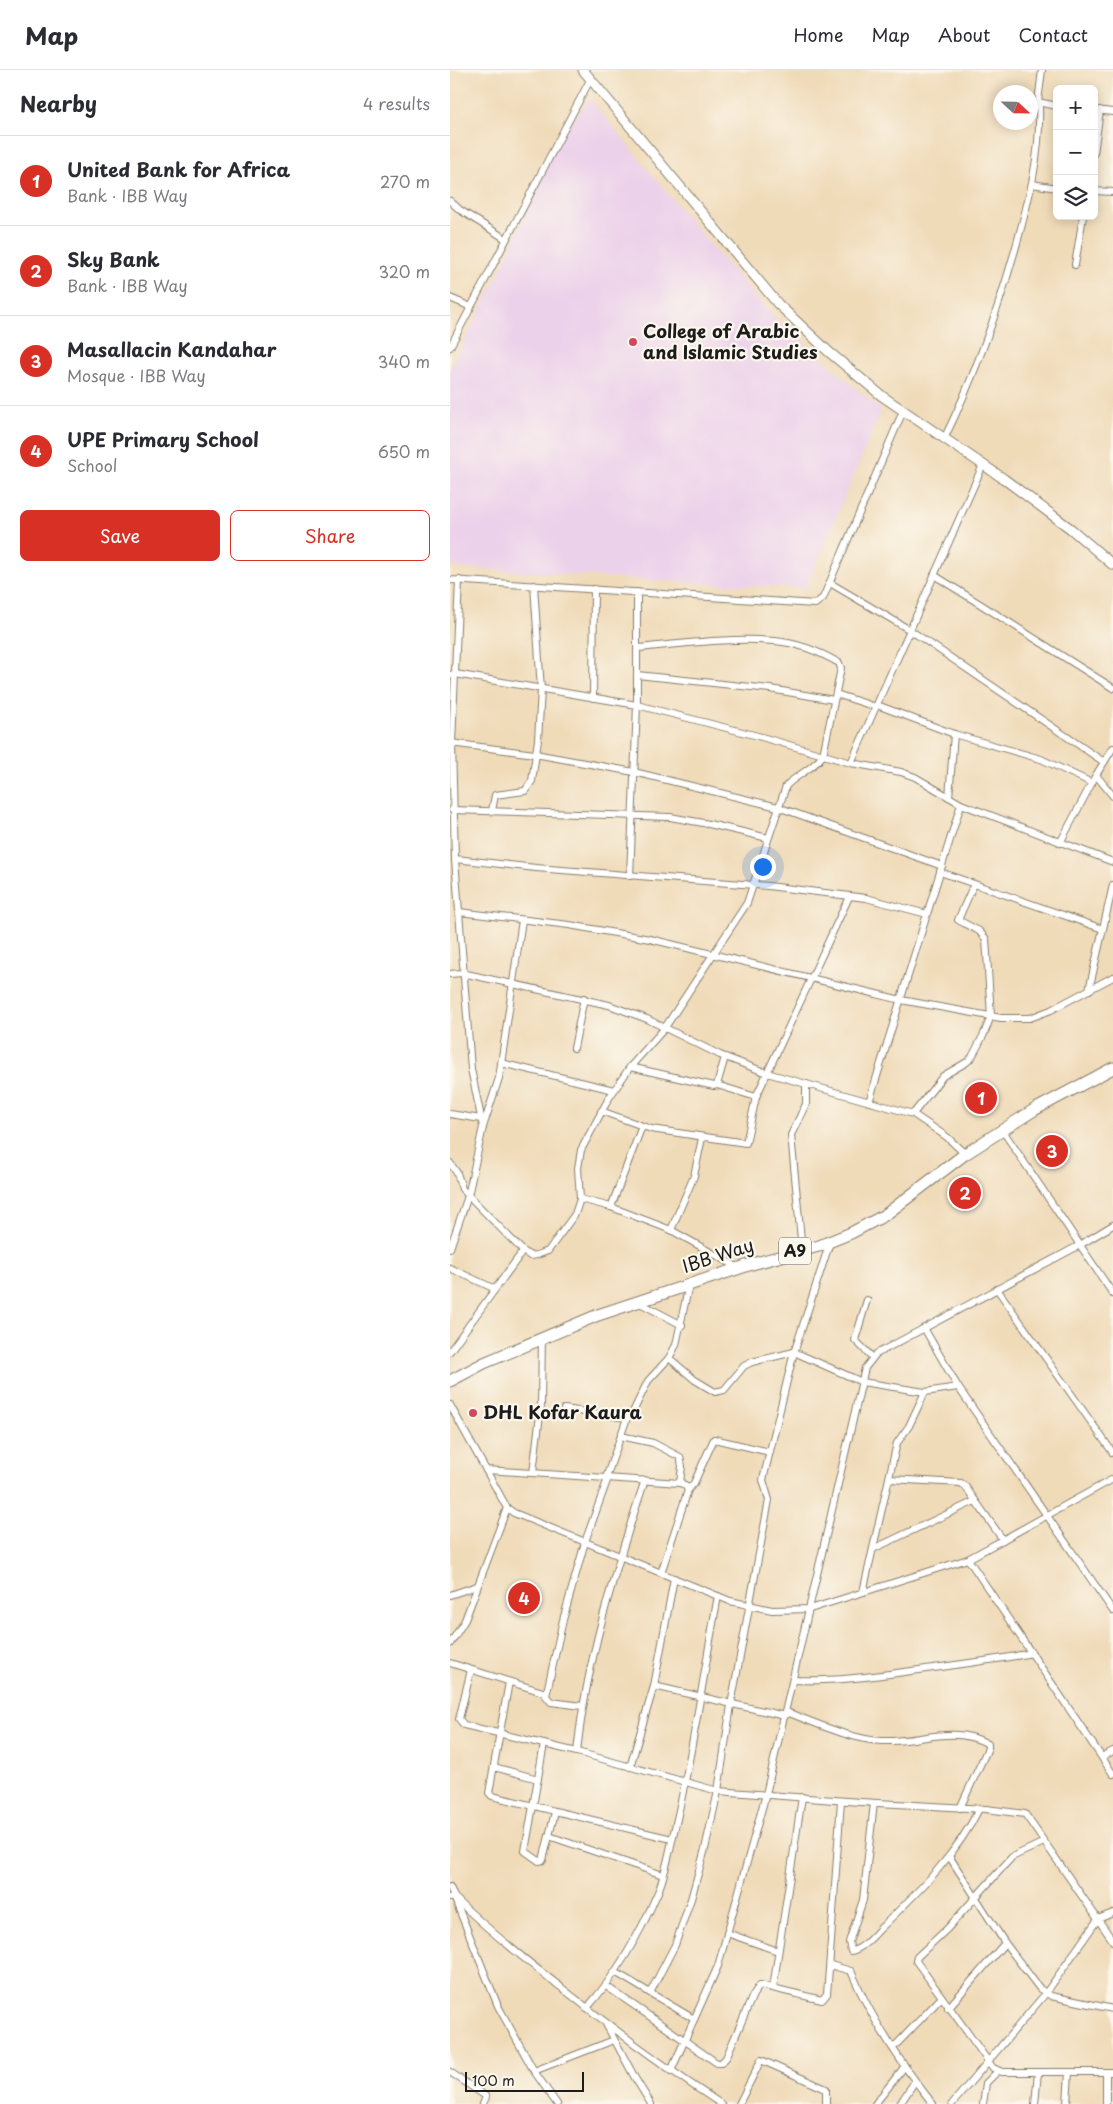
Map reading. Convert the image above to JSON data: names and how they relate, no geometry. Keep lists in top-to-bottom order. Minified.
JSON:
{"streets":{"highway":["A9","IBB Way"]},"places":["College of Arabic and Islamic Studies","DHL Kofar Kaura"],"scale_bar":"100 m","north":"right","page":{"header":"Map","nav":["Home","Map","About","Contact"],"heading":["Nearby","4 results"],"map_buttons":["+","−"],"list":[{"mark":"1","name":"United Bank for Africa","note":"Bank · IBB Way","value":"270 m"},{"mark":"2","name":"Sky Bank","note":"Bank · IBB Way","value":"320 m"},{"mark":"3","name":"Masallacin Kandahar","note":"Mosque · IBB Way","value":"340 m"},{"mark":"4","name":"UPE Primary School","note":"School","value":"650 m"}],"buttons":["Save","Share"],"pins":["1","3","2","4"],"scale":"100 m"}}
